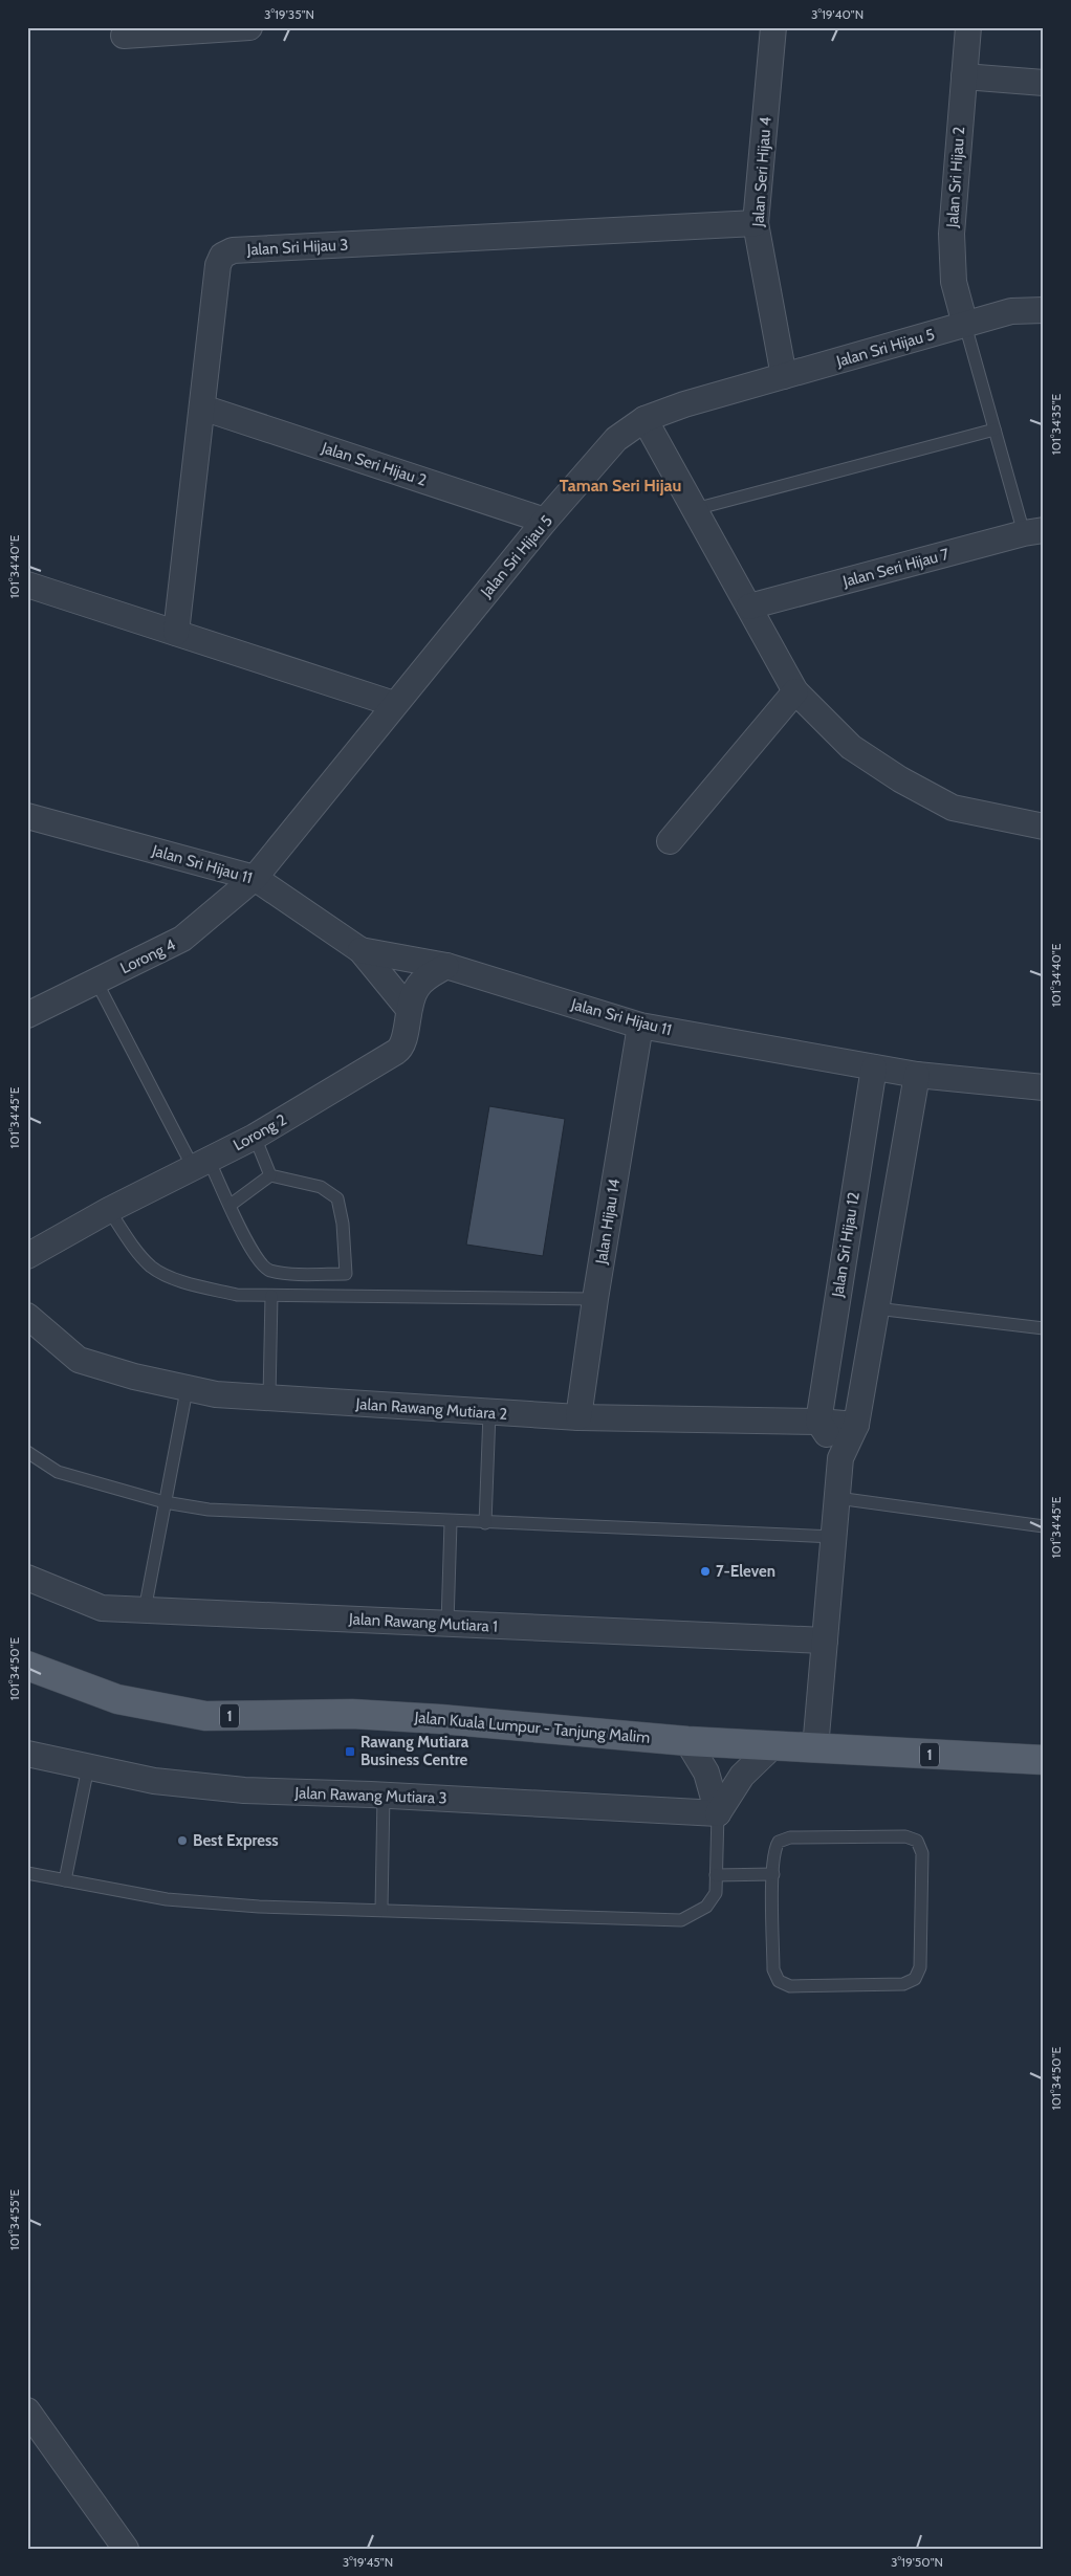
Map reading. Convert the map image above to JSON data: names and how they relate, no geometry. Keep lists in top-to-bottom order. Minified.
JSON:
{"streets":{"main road":["1","Jalan Kuala Lumpur - Tanjung Malim"],"street":["Jalan Seri Hijau 4","Jalan Sri Hijau 2","Jalan Sri Hijau 3","Jalan Sri Hijau 5","Jalan Seri Hijau 2","Jalan Seri Hijau 7","Jalan Sri Hijau 11","Lorong 4","Lorong 2","Jalan Hijau 14","Jalan Sri Hijau 12","Jalan Rawang Mutiara 2","Jalan Rawang Mutiara 1","Jalan Rawang Mutiara 3"]},"crossings":[["Jalan Seri Hijau 4","Jalan Sri Hijau 3"],["Jalan Seri Hijau 4","Jalan Sri Hijau 5"],["Jalan Sri Hijau 2","Jalan Sri Hijau 5"],["Jalan Sri Hijau 3","Jalan Seri Hijau 2"],["Jalan Sri Hijau 5","Jalan Seri Hijau 2"],["Jalan Sri Hijau 5","Jalan Sri Hijau 11"],["Jalan Sri Hijau 5","Lorong 4"],["Jalan Sri Hijau 11","Lorong 4"],["Jalan Sri Hijau 11","Lorong 2"],["Jalan Sri Hijau 11","Jalan Hijau 14"],["Jalan Sri Hijau 11","Jalan Sri Hijau 12"],["Jalan Hijau 14","Jalan Rawang Mutiara 2"],["Jalan Sri Hijau 12","Jalan Rawang Mutiara 2"]],"districts":["Taman Seri Hijau"],"places":{"other":["7-Eleven","Best Express"],"transit":["Rawang Mutiara Business Centre"]},"coordinates":["3°19'35\"N","3°19'40\"N","101°34'35\"E","101°34'40\"E","101°34'45\"E","101°34'50\"E","101°34'55\"E","3°19'45\"N","3°19'50\"N"]}
